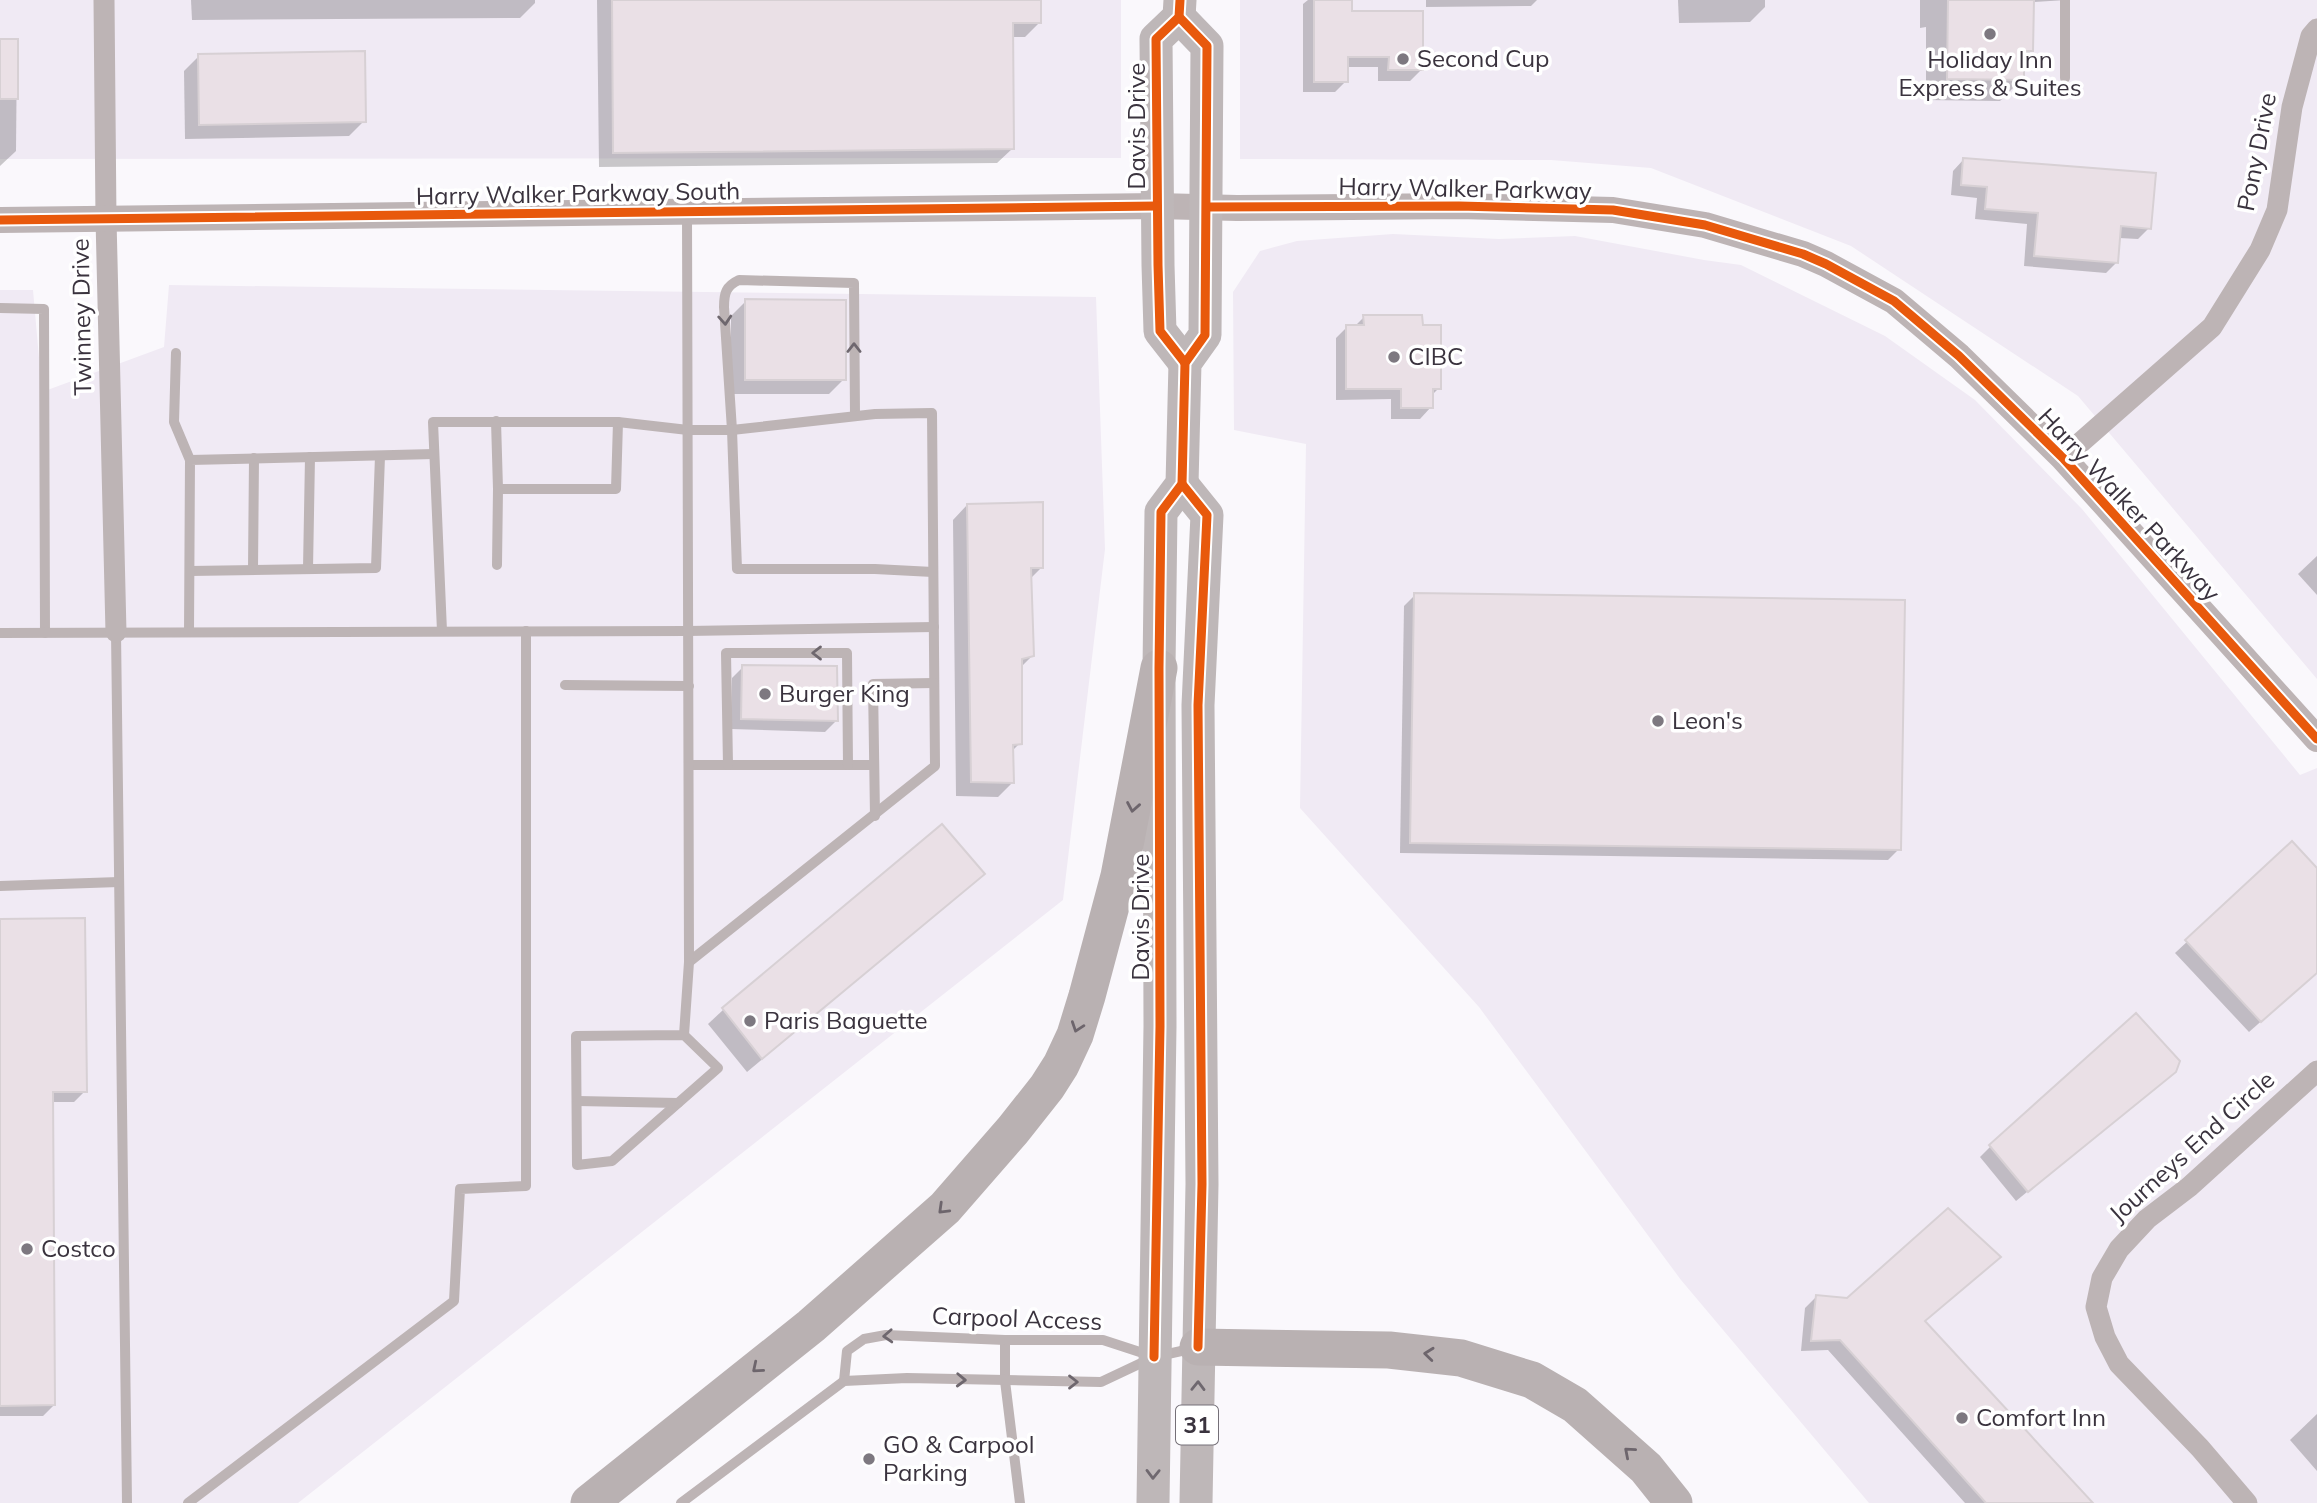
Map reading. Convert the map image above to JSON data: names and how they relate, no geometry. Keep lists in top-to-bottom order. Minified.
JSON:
{"streets":{"main road":["Davis Drive","31"],"street":["Pony Drive","Harry Walker Parkway","Harry Walker Parkway South","Twinney Drive","Journeys End Circle"],"lane":["Carpool Access"]},"crossings":[["Davis Drive","Harry Walker Parkway"],["Davis Drive","Harry Walker Parkway South"],["Davis Drive","Carpool Access"],["Davis Drive","31"],["Pony Drive","Harry Walker Parkway"],["Harry Walker Parkway","Harry Walker Parkway South"],["Harry Walker Parkway South","Twinney Drive"]],"places":["Holiday Inn Express & Suites","Second Cup","CIBC","Burger King","Leon's","Paris Baguette","Costco","Comfort Inn","GO & Carpool Parking"]}
